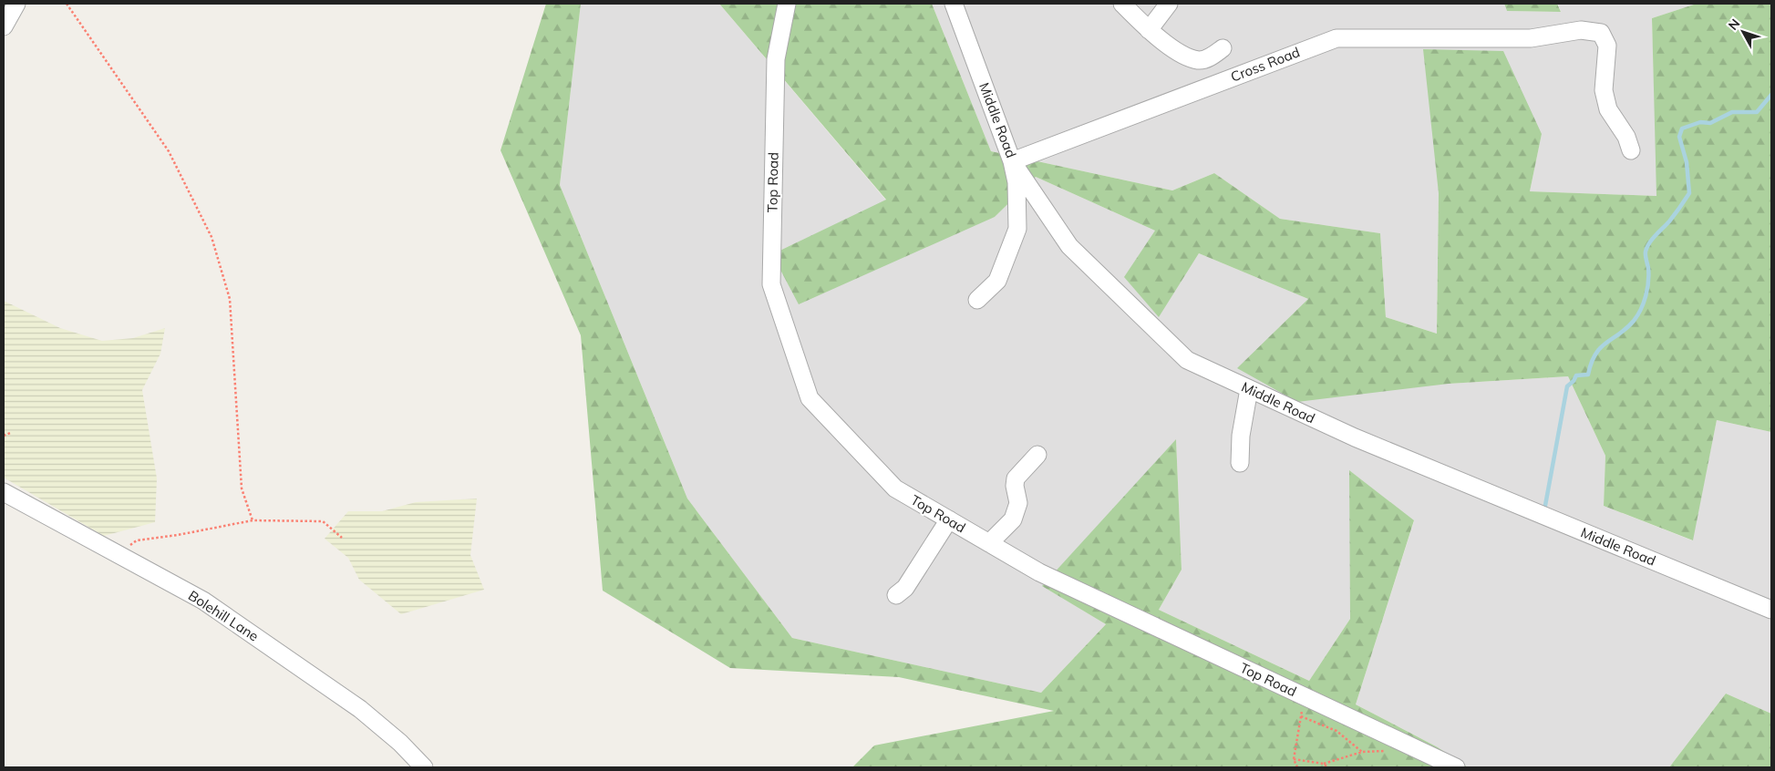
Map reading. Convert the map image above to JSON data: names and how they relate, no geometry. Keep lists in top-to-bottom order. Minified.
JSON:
{"streets":{"street":["Cross Road","Middle Road","Top Road","Bolehill Lane"]},"crossings":[["Cross Road","Middle Road"]],"north":"top left"}
